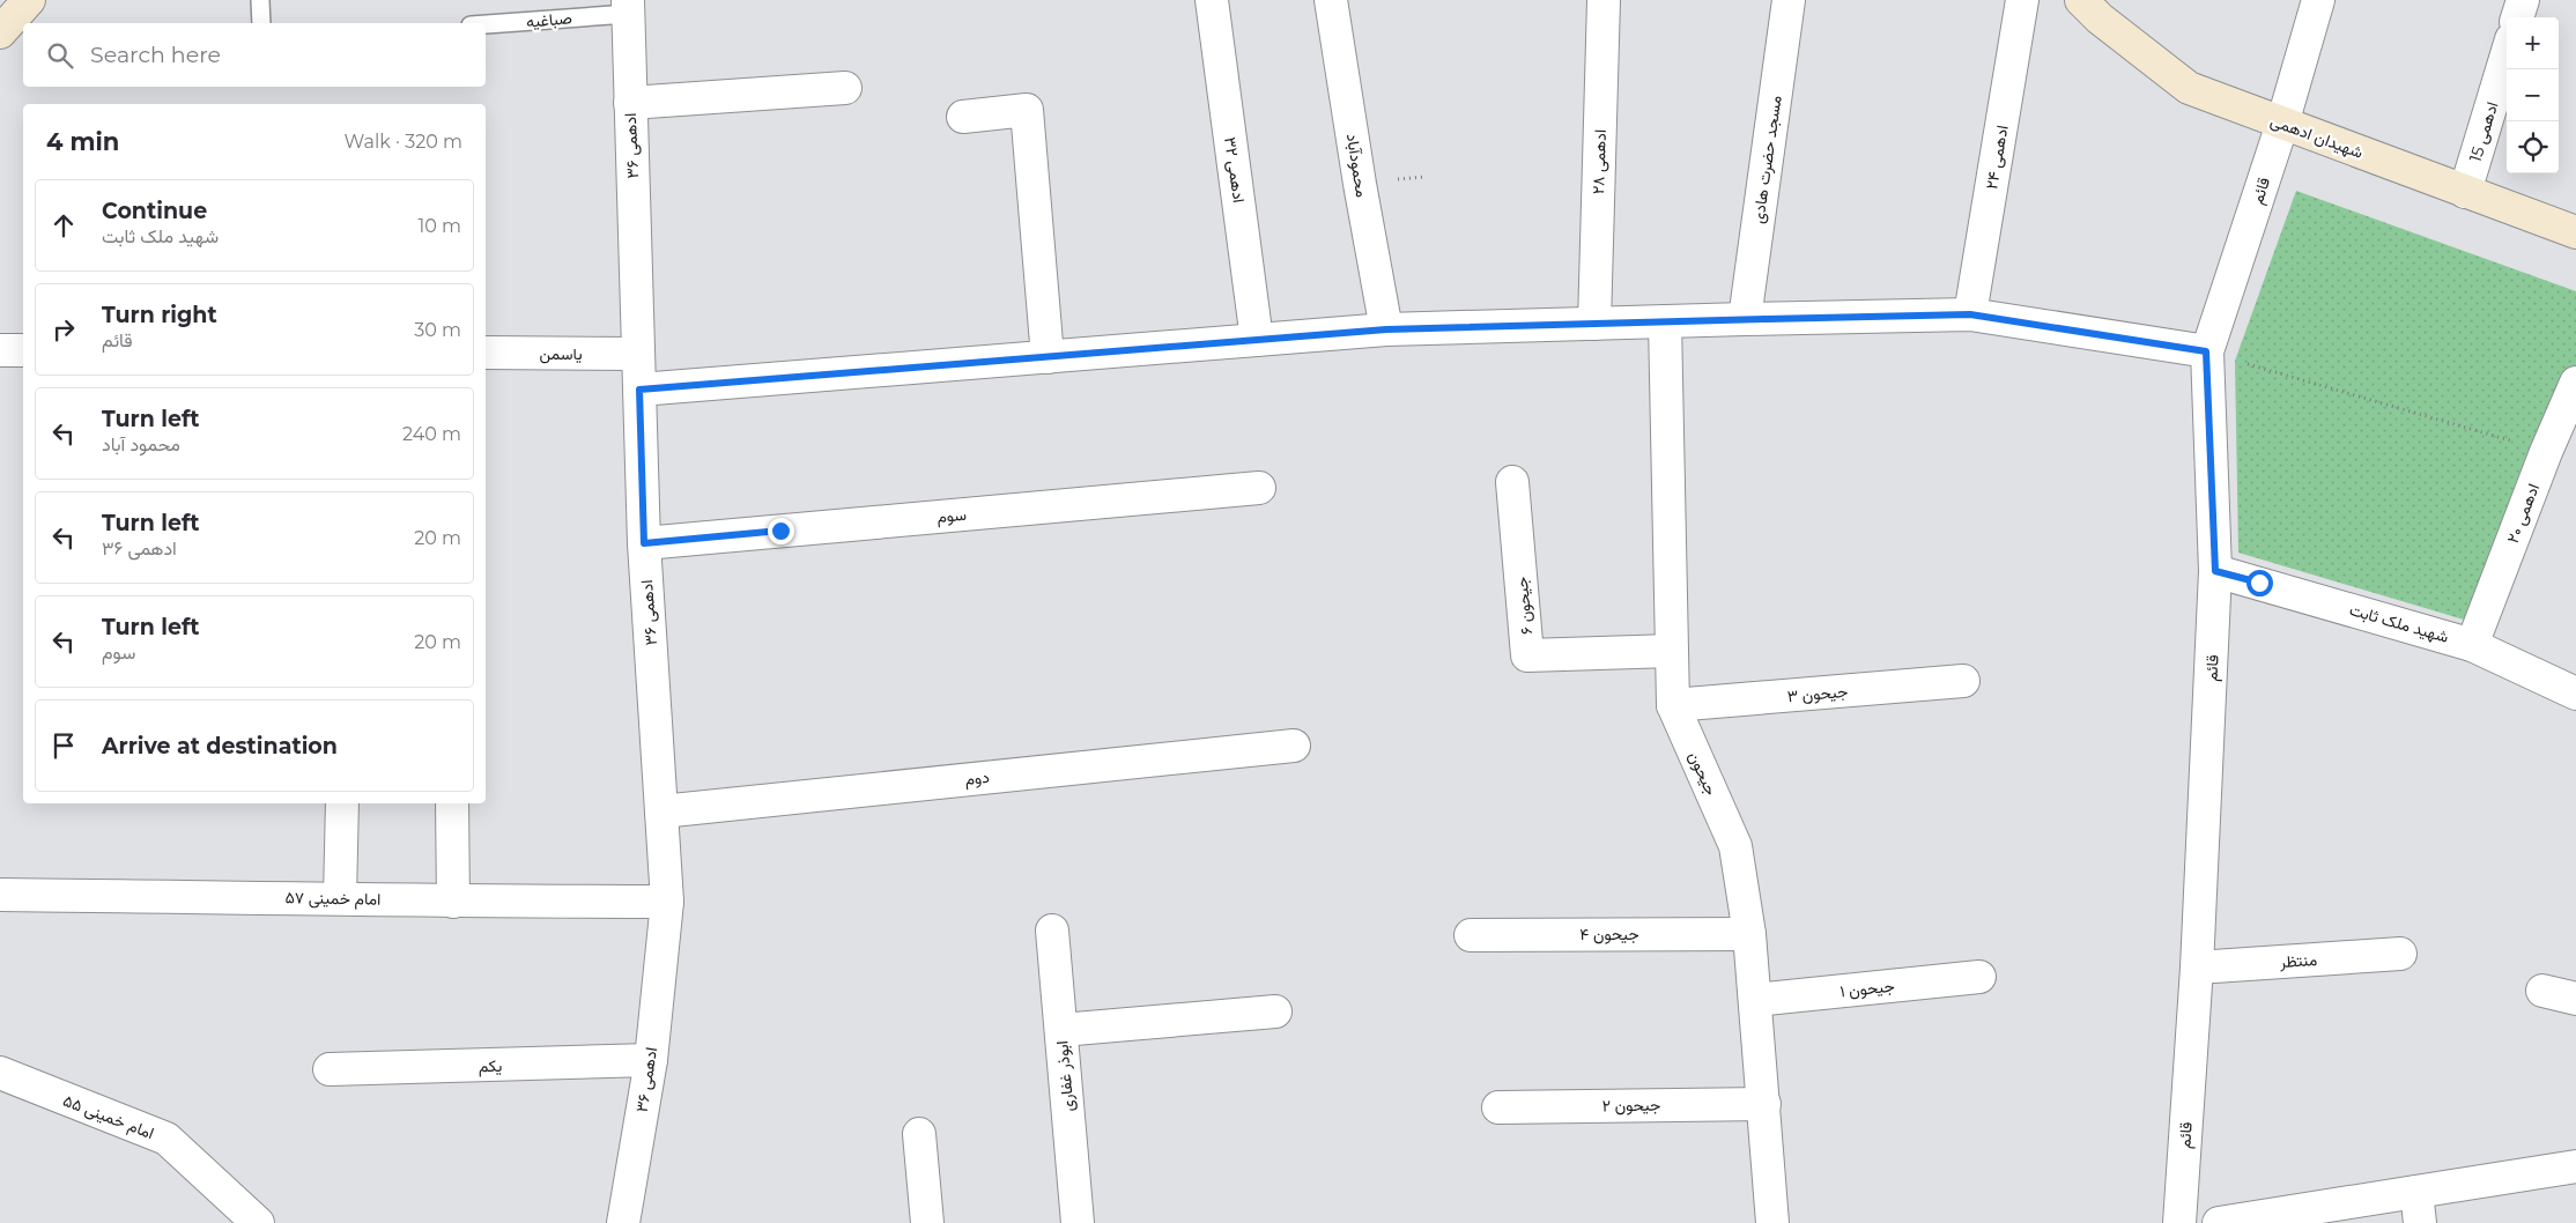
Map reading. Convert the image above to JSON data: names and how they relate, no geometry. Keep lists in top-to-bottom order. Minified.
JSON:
{"streets":{"street":["ادهمی 15","شهیدان ادهمی","ادهمی ۳۶","ادهمی ۲۴","مسجد حضرت هادی","ادهمی ۲۸","محمودآباد","ادهمی ۳۲","قائم","یاسمن","ادهمی ۲۰","سوم","جیحون ۶","شهید ملک ثابت","جیحون ۳","جیحون","دوم","امام خمینی ۵۷","جیحون ۴","منتظر","جیحون ۱","یکم","ابوذر غفاری","جیحون ۲","امام خمینی ۵۵"],"lane":["صباغیه"]},"crossings":[["صباغیه","ادهمی ۳۶"],["ادهمی 15","شهیدان ادهمی"],["شهیدان ادهمی","قائم"],["ادهمی ۳۶","یاسمن"],["ادهمی ۳۶","سوم"],["ادهمی ۳۶","دوم"],["ادهمی ۳۶","امام خمینی ۵۷"],["ادهمی ۳۶","یکم"],["قائم","شهید ملک ثابت"],["قائم","منتظر"],["ادهمی ۲۰","شهید ملک ثابت"],["جیحون ۶","جیحون"],["جیحون ۳","جیحون"],["جیحون","جیحون ۴"],["جیحون","جیحون ۱"],["جیحون","جیحون ۲"]],"page":{"map_buttons":["+","−"],"search":"Search here","heading":["4 min","Walk · 320 m"],"list":[["Continue","شهید ملک ثابت","10 m"],["Turn right","قائم","30 m"],["Turn left","محمود آباد","240 m"],["Turn left","ادهمی ۳۶","20 m"],["Turn left","سوم","20 m"],"Arrive at destination"]}}
